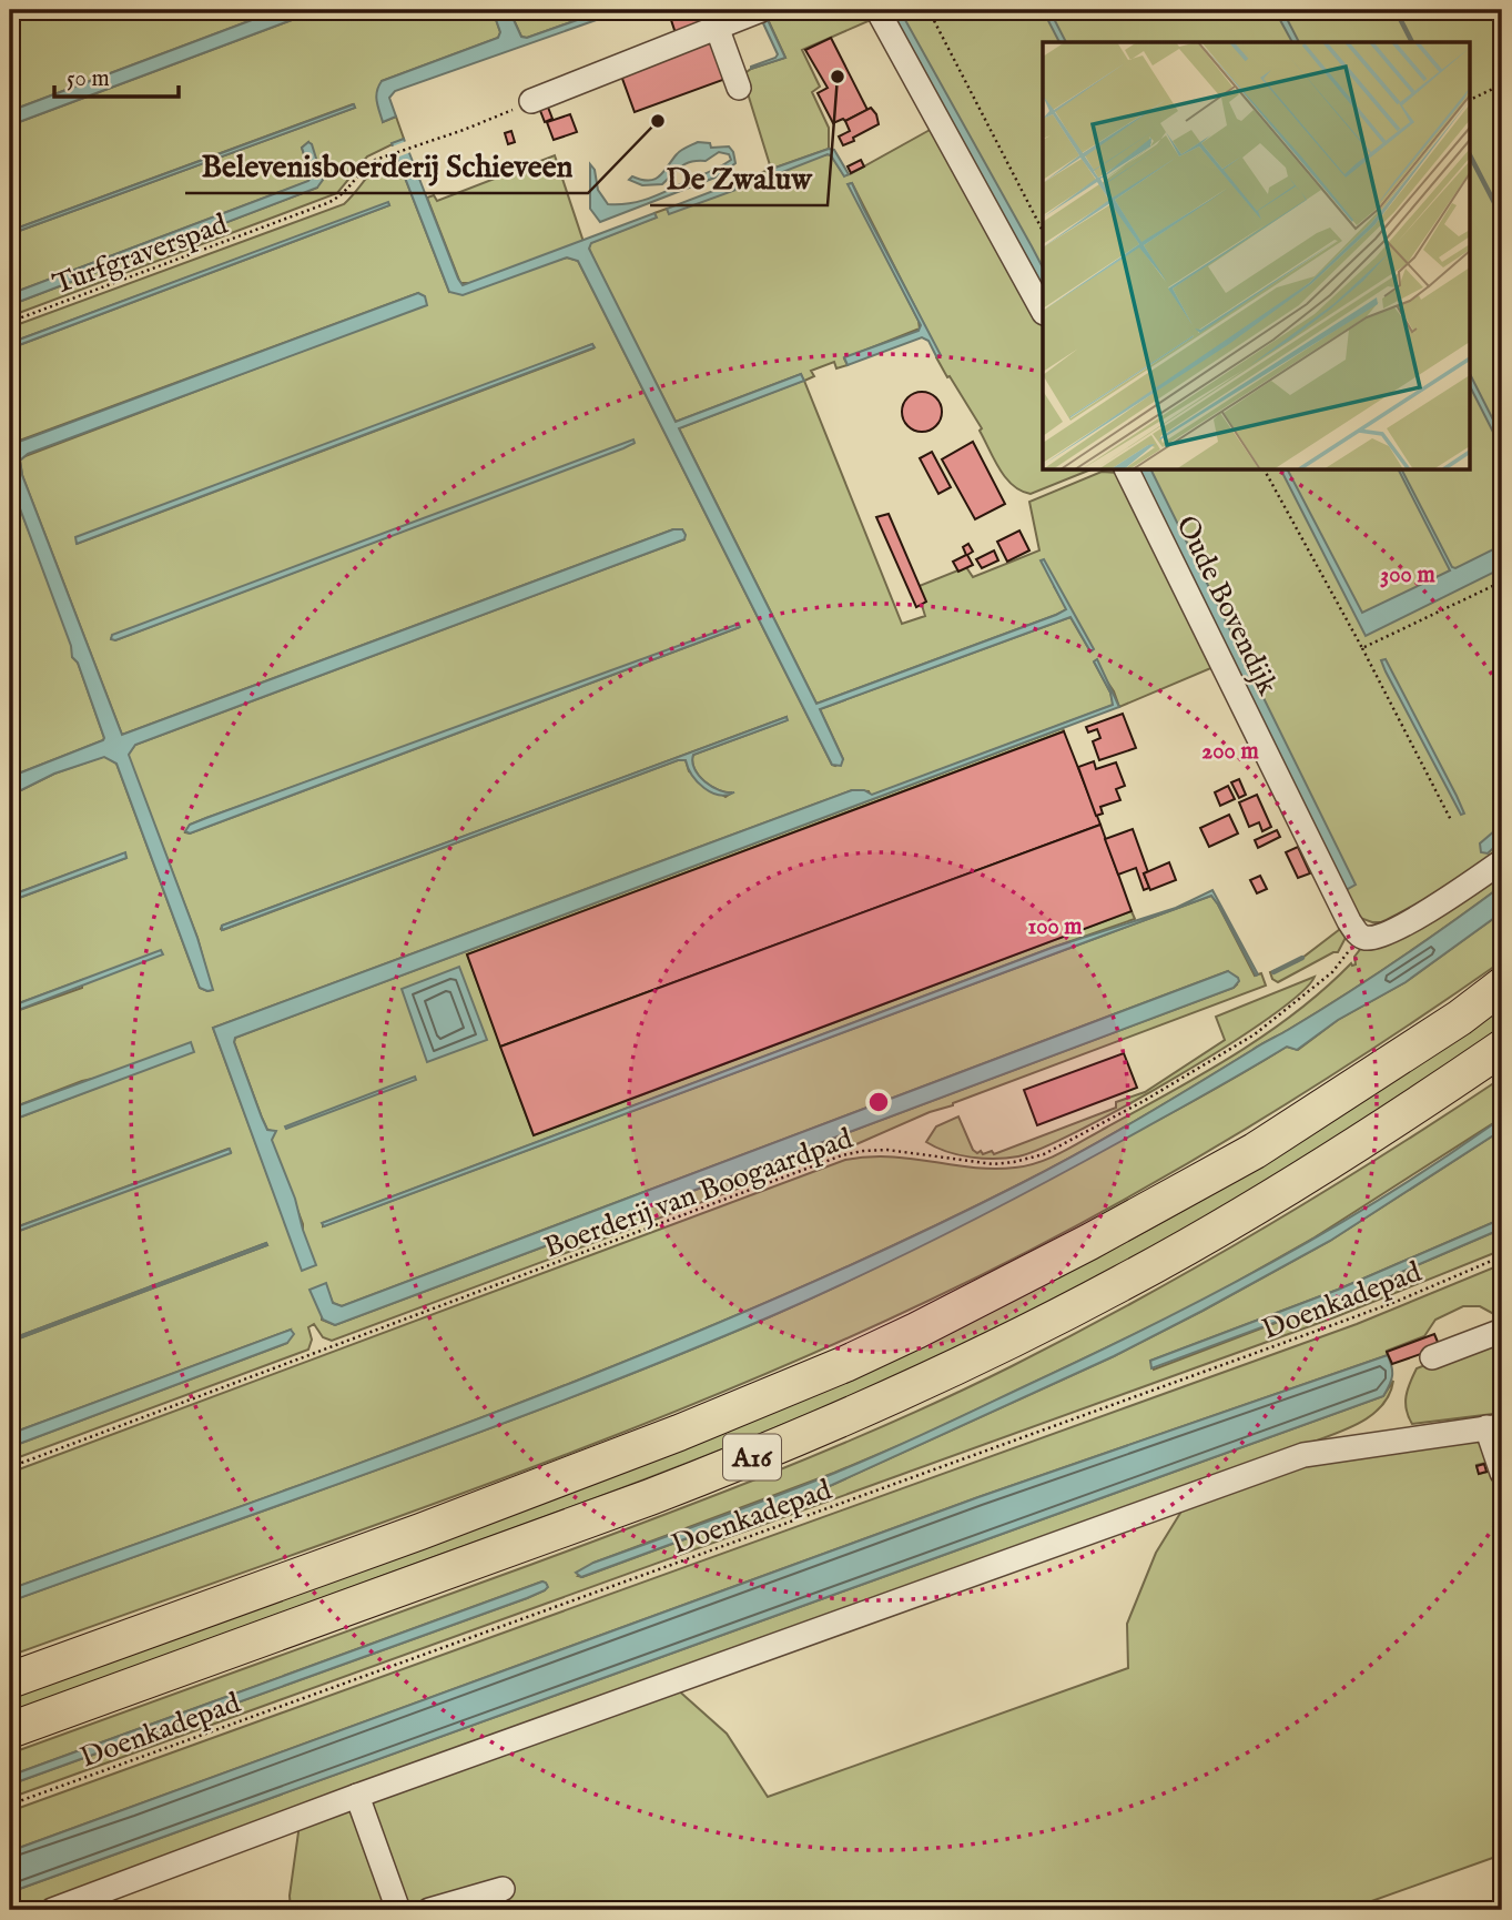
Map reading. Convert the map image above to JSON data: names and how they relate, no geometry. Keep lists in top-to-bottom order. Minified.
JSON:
{"streets":{"highway":["A16"],"street":["Oude Bovendijk"],"path":["Turfgraverspad","Boerderij van Boogaardpad","Doenkadepad"]},"crossings":[["Oude Bovendijk","Boerderij van Boogaardpad"]],"places":["De Zwaluw","Belevenisboerderij Schieveen"],"scale_bar":"50 m","rings":["300 m","200 m","100 m"]}
